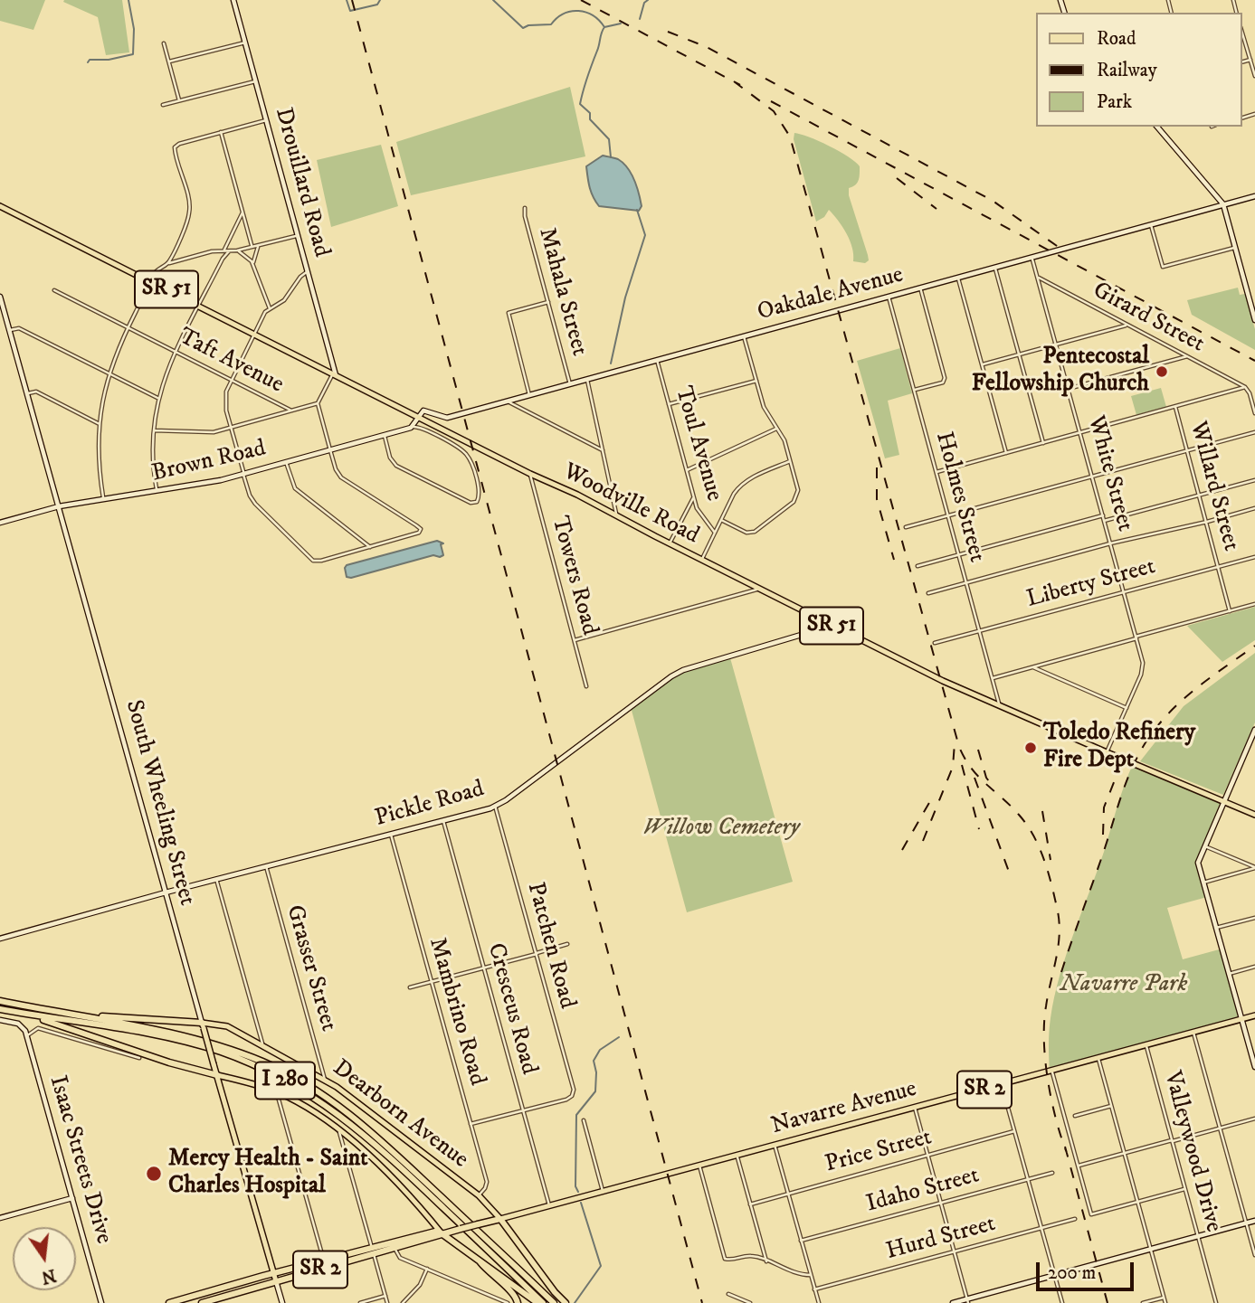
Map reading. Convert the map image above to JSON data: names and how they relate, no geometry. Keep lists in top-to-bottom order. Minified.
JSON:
{"streets":{"highway":["I 280","SR 2","Navarre Avenue"],"main road":["SR 51","Woodville Road","South Wheeling Street","Dearborn Avenue"],"street":["Drouillard Road","Mahala Street","Oakdale Avenue","Girard Street","Taft Avenue","Toul Avenue","Brown Road","White Street","Willard Street","Holmes Street","Towers Road","Liberty Street","Pickle Road","Patchen Road","Grasser Street","Cresceus Road","Mambrino Road","Price Street","Valleywood Drive","Isaac Streets Drive","Idaho Street","Hurd Street"]},"crossings":[["Drouillard Road","Woodville Road"],["Mahala Street","Oakdale Avenue"],["Oakdale Avenue","Toul Avenue"],["Oakdale Avenue","White Street"],["Oakdale Avenue","Holmes Street"],["Oakdale Avenue","Woodville Road"],["Girard Street","White Street"],["Brown Road","South Wheeling Street"],["White Street","Liberty Street"],["Willard Street","Liberty Street"],["Holmes Street","Woodville Road"],["Holmes Street","Liberty Street"],["Woodville Road","Towers Road"],["Woodville Road","Pickle Road"],["South Wheeling Street","Pickle Road"],["South Wheeling Street","Navarre Avenue"],["South Wheeling Street","Dearborn Avenue"],["Pickle Road","Patchen Road"],["Pickle Road","Grasser Street"],["Pickle Road","Cresceus Road"],["Pickle Road","Mambrino Road"],["Patchen Road","Cresceus Road"],["Grasser Street","Dearborn Avenue"],["Cresceus Road","Navarre Avenue"],["Mambrino Road","Dearborn Avenue"],["Navarre Avenue","Dearborn Avenue"],["Navarre Avenue","Valleywood Drive"]],"parks":["Willow Cemetery","Navarre Park"],"places":["Pentecostal Fellowship Church","Toledo Refinery Fire Dept","Mercy Health - Saint Charles Hospital"],"legend":["Road","Railway","Park"],"scale_bar":"200 m","north":"bottom"}
